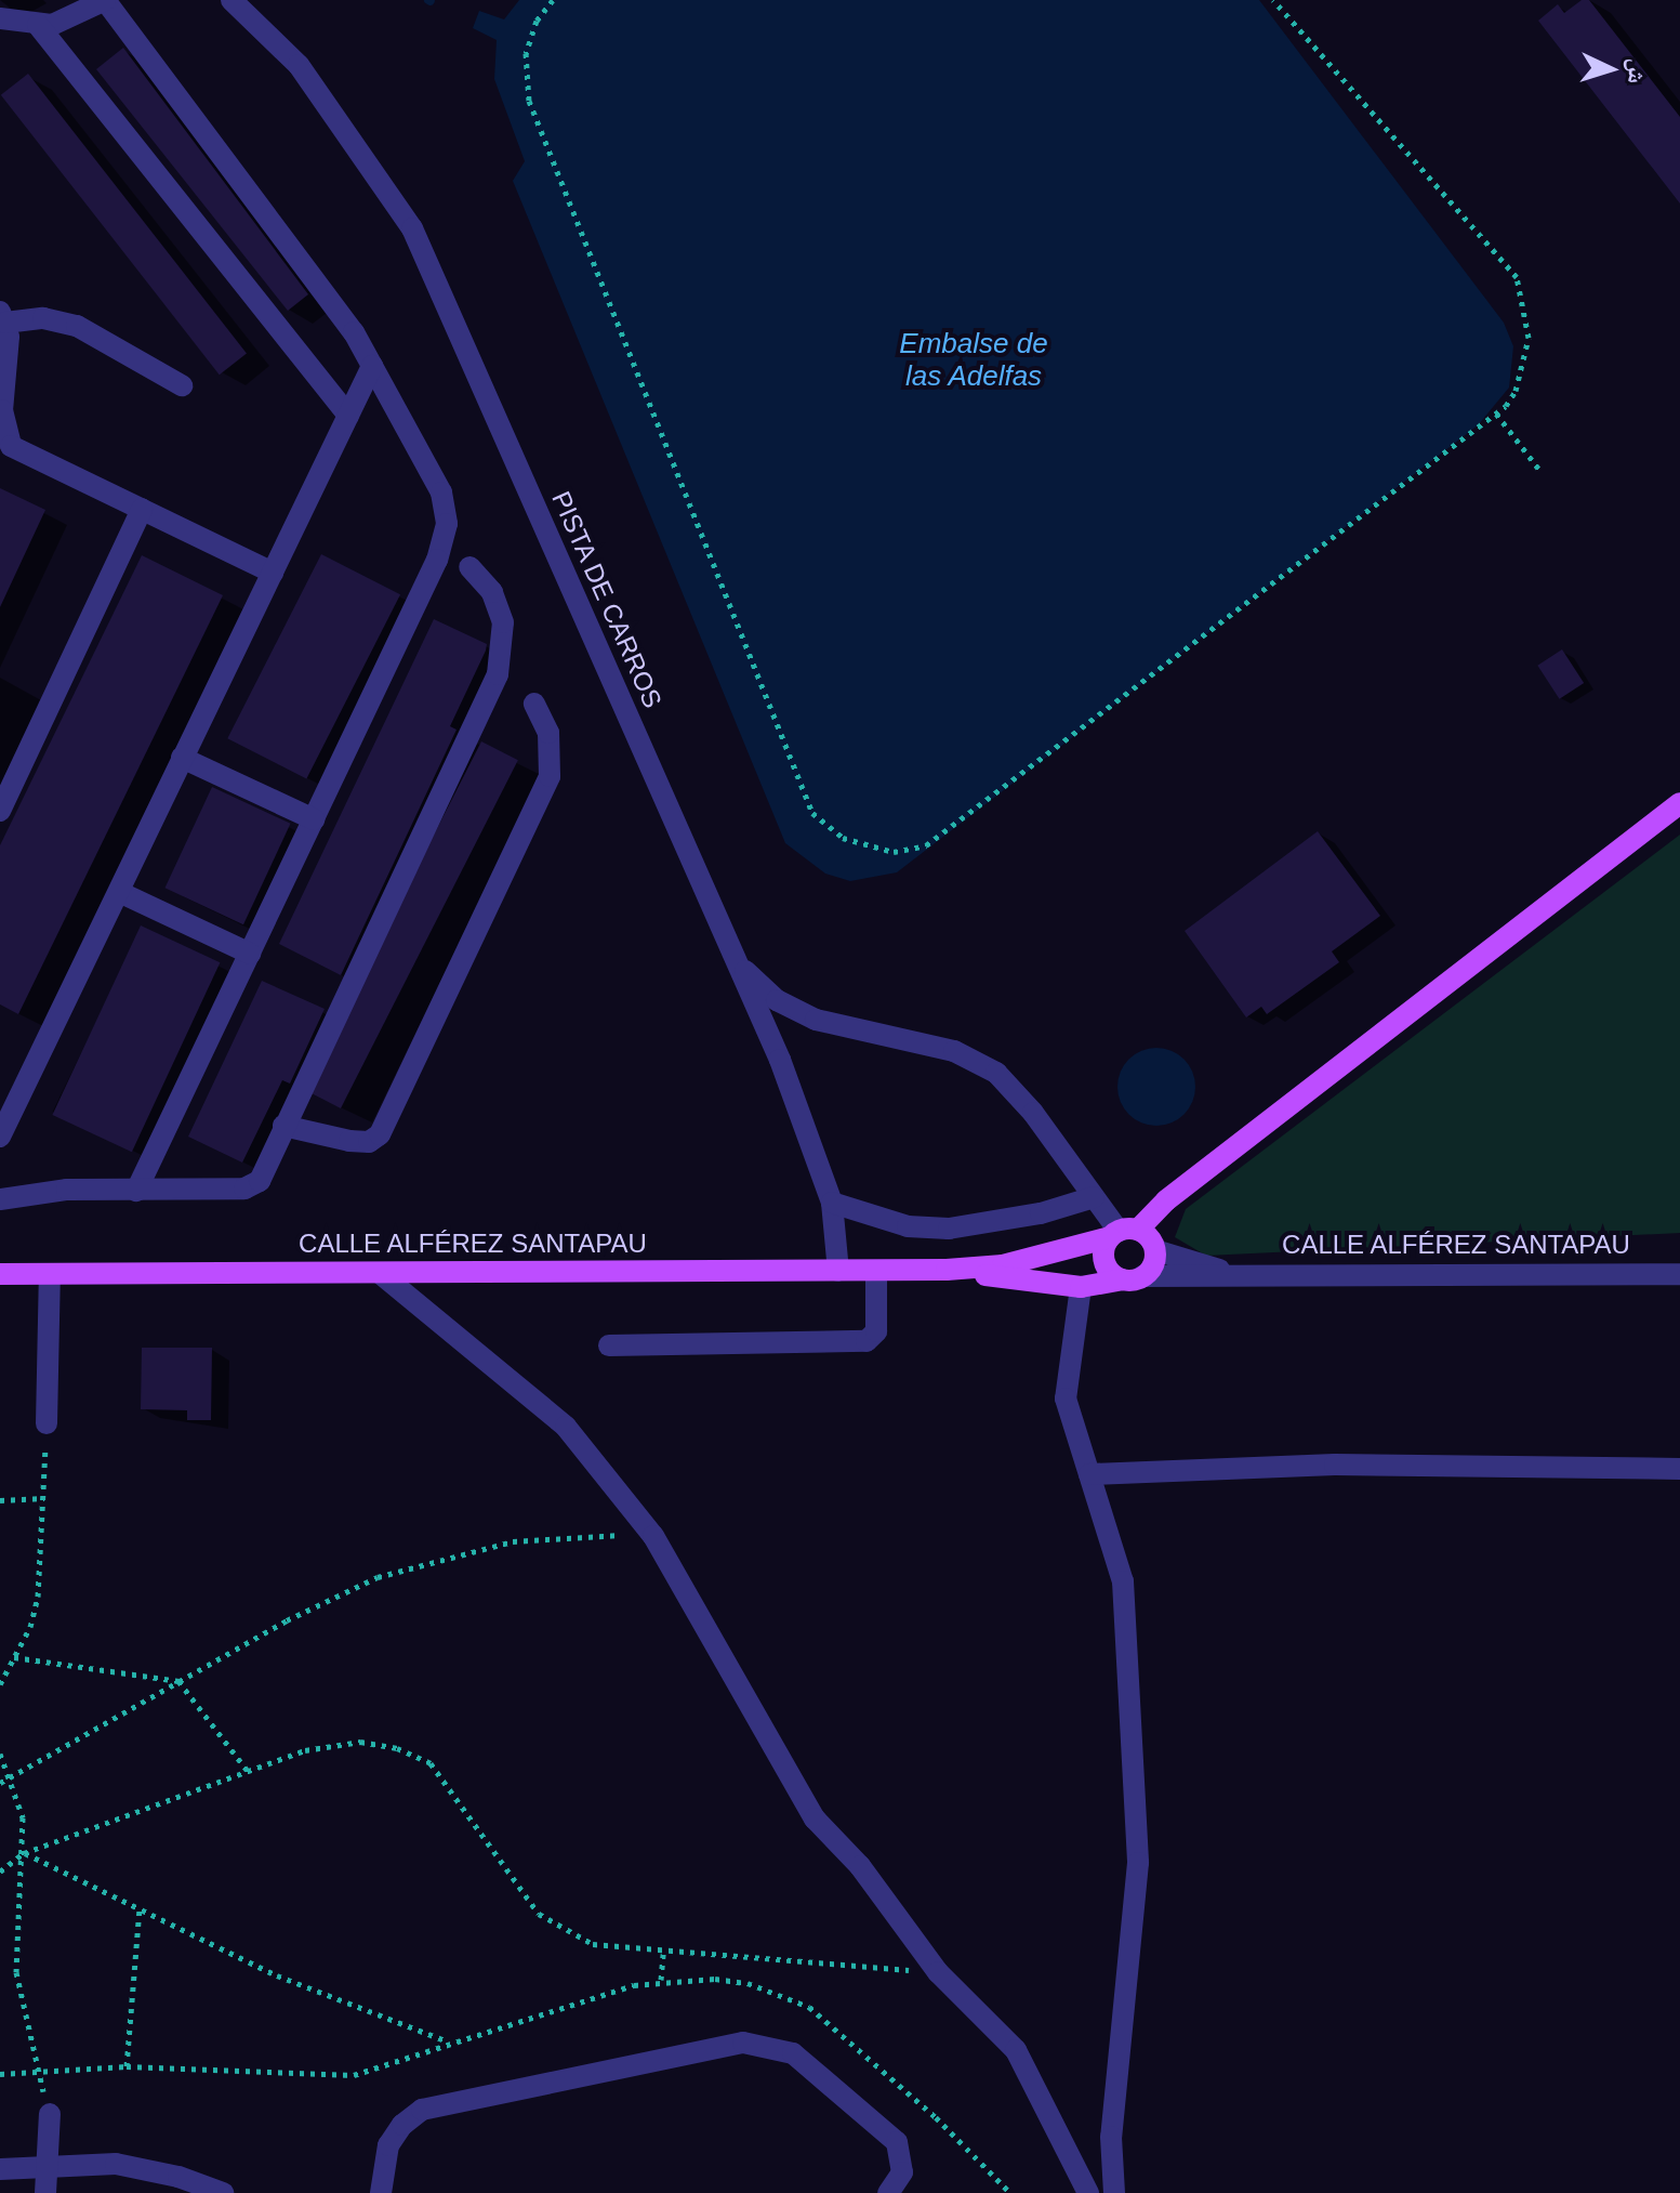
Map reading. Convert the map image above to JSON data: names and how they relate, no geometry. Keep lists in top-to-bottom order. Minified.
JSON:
{"streets":{"main road":["CALLE ALFÉREZ SANTAPAU"],"street":["PISTA DE CARROS"]},"crossings":[["PISTA DE CARROS","CALLE ALFÉREZ SANTAPAU"]],"water":["Embalse de las Adelfas"],"north":"right"}
